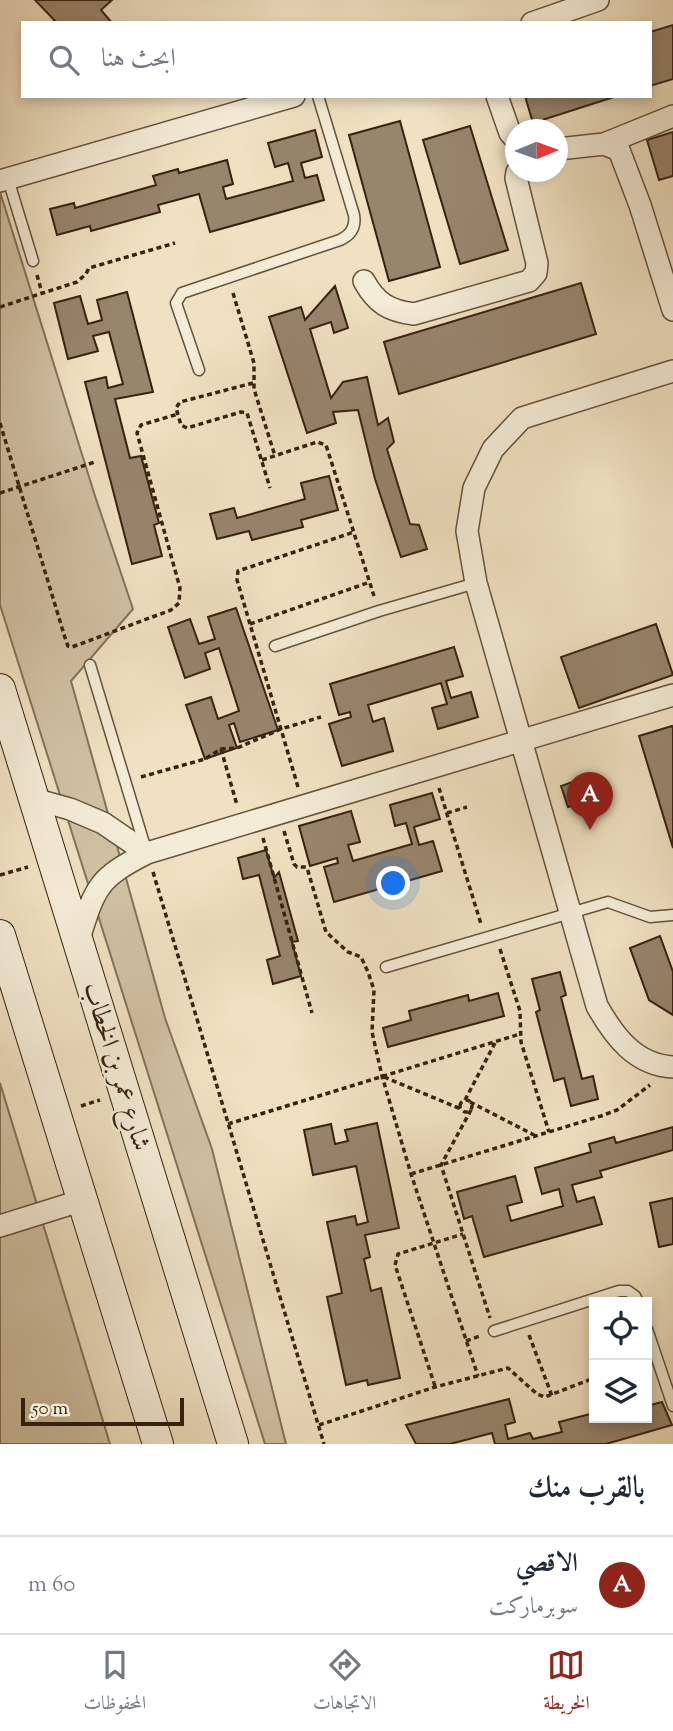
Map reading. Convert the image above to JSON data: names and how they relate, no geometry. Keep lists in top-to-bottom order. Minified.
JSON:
{"streets":{"street":["شارع عمر بن الخطاب"]},"scale_bar":"50 m","north":"right","page":{"search":"ابحث هنا","pins":"A","scale":"50 m","heading":"بالقرب منك","list":[{"mark":"A","name":"الاقصي","note":"سوبرماركت","value":"60 m"}],"nav":["الخريطة","الاتجاهات","المحفوظات"]}}
